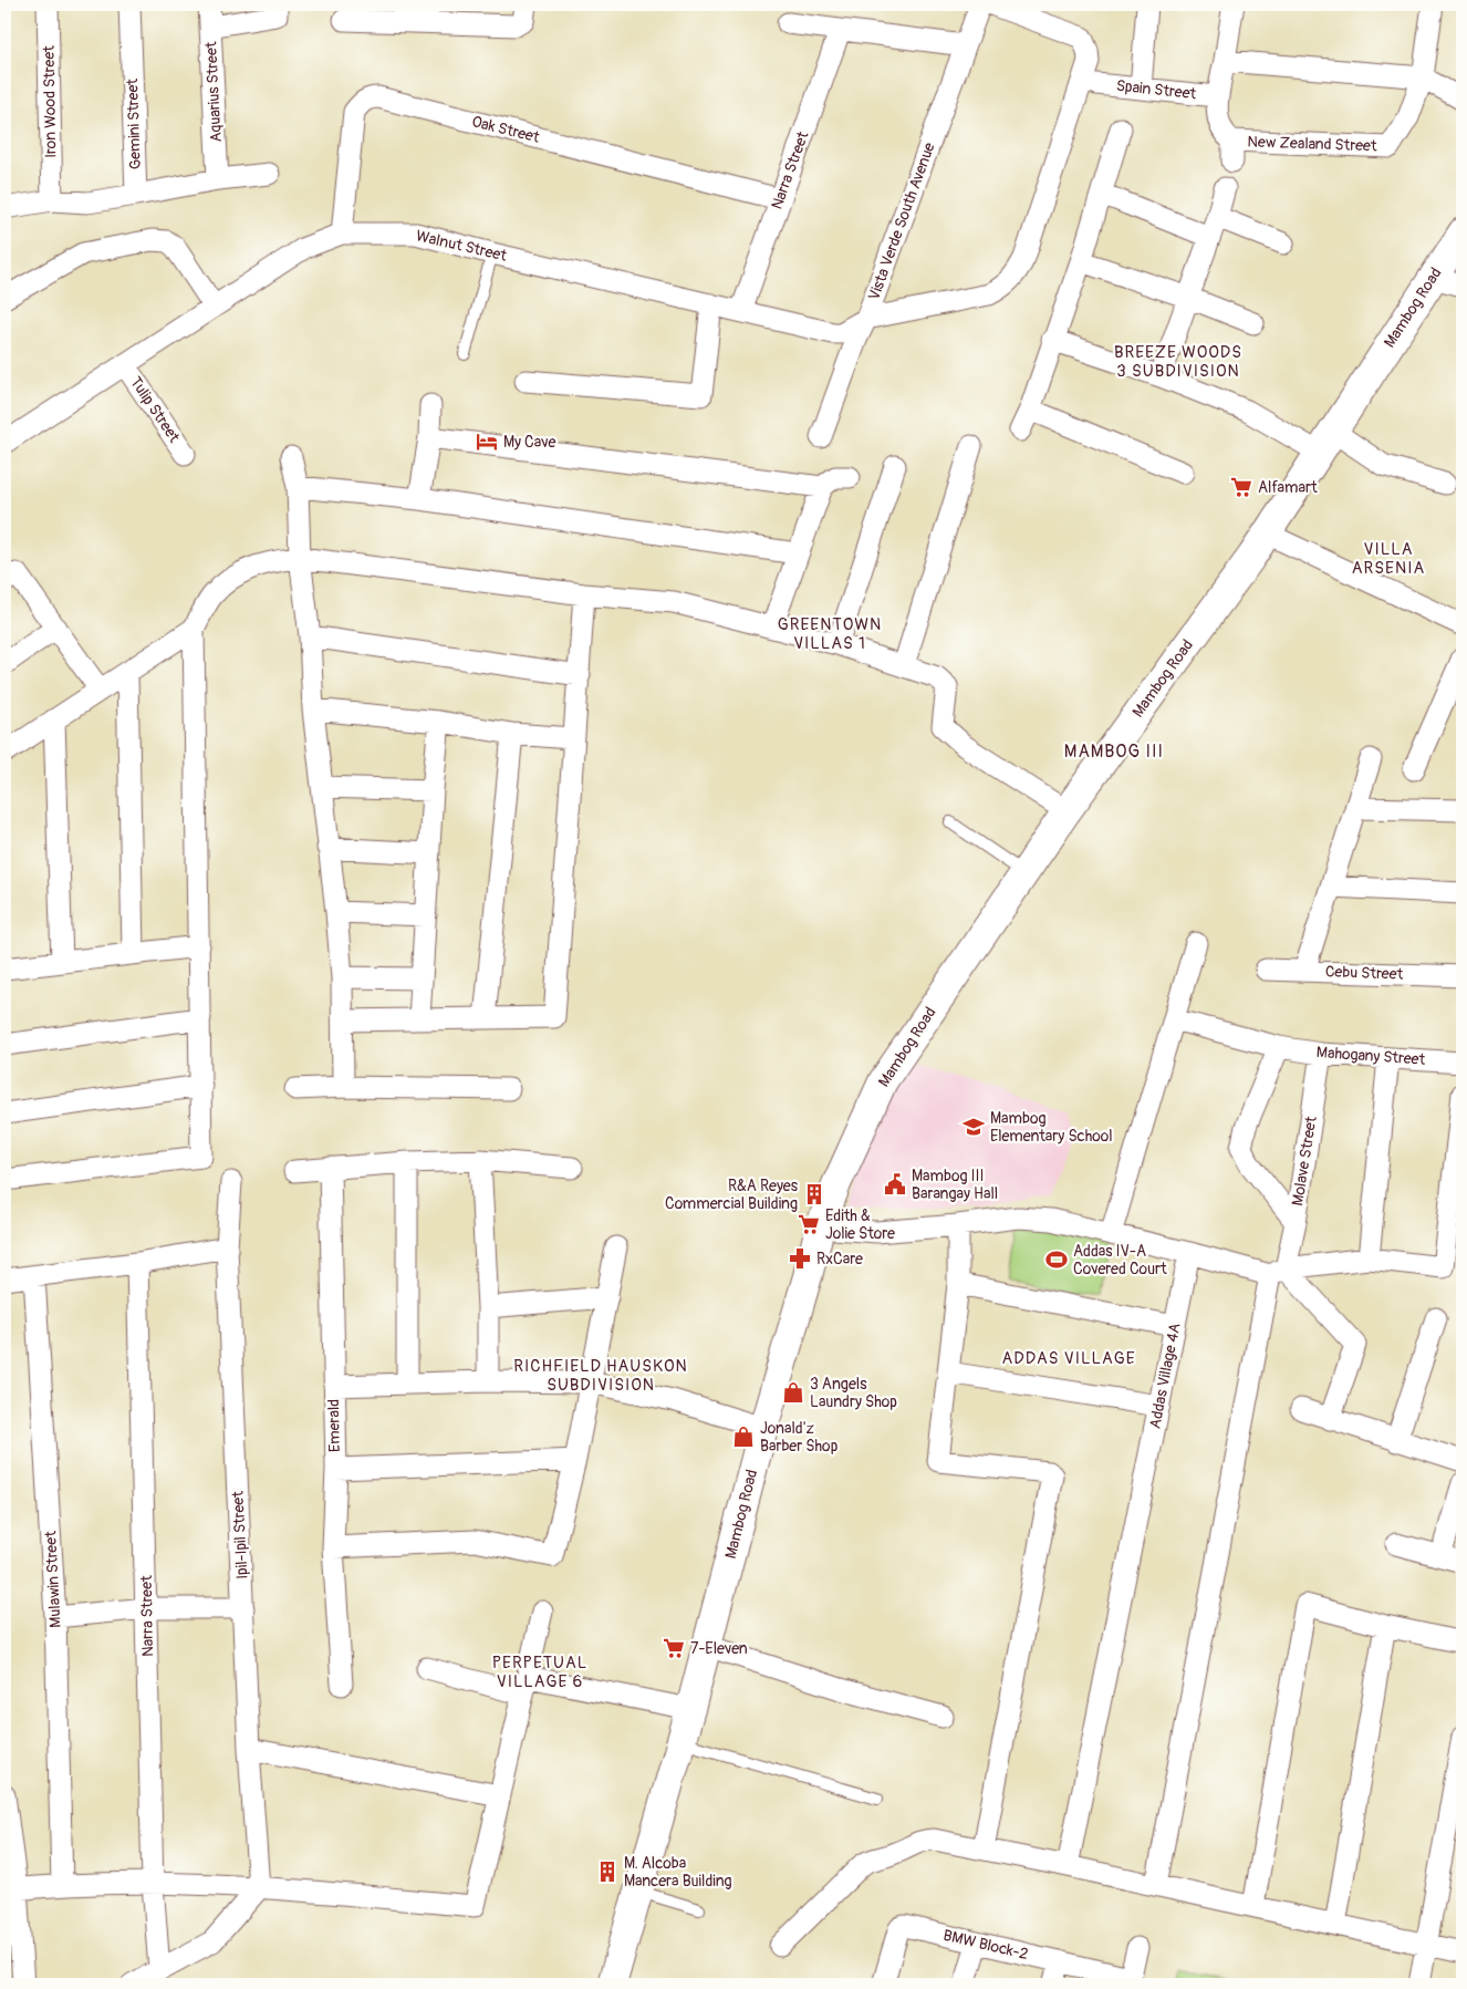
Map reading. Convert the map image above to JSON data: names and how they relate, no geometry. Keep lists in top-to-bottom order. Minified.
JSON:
{"streets":{"main road":["Mambog Road"],"street":["Spain Street","Aquarius Street","Iron Wood Street","Gemini Street","Oak Street","New Zealand Street","Narra Street","Vista Verde South Avenue","Walnut Street","Tulip Street","Cebu Street","Mahogany Street","Molave Street","Addas Village 4A","Emerald","Ipil-Ipil Street","Mulawin Street","BMW Block-2"]},"crossings":[["Spain Street","New Zealand Street"],["Oak Street","Narra Street"],["Oak Street","Walnut Street"],["Narra Street","Walnut Street"],["Vista Verde South Avenue","Walnut Street"],["Walnut Street","Tulip Street"],["Mahogany Street","Molave Street"]],"districts":["BREEZE WOODS 3 SUBDIVISION","VILLA ARSENIA","GREENTOWN VILLAS 1","MAMBOG III","ADDAS VILLAGE","RICHFIELD HAUSKON SUBDIVISION","PERPETUAL VILLAGE 6"],"places":{"hotel":["My Cave"],"supermarket":["Alfamart","Edith & Jolie Store","7-Eleven"],"school or university":["Mambog Elementary School"],"public building":["Mambog III Barangay Hall"],"building":["R&A Reyes Commercial Building","M. Alcoba Mancera Building"],"pharmacy":["RxCare"],"sports":["Addas IV-A Covered Court"],"shop":["3 Angels Laundry Shop","Jonald'z Barber Shop"]}}
